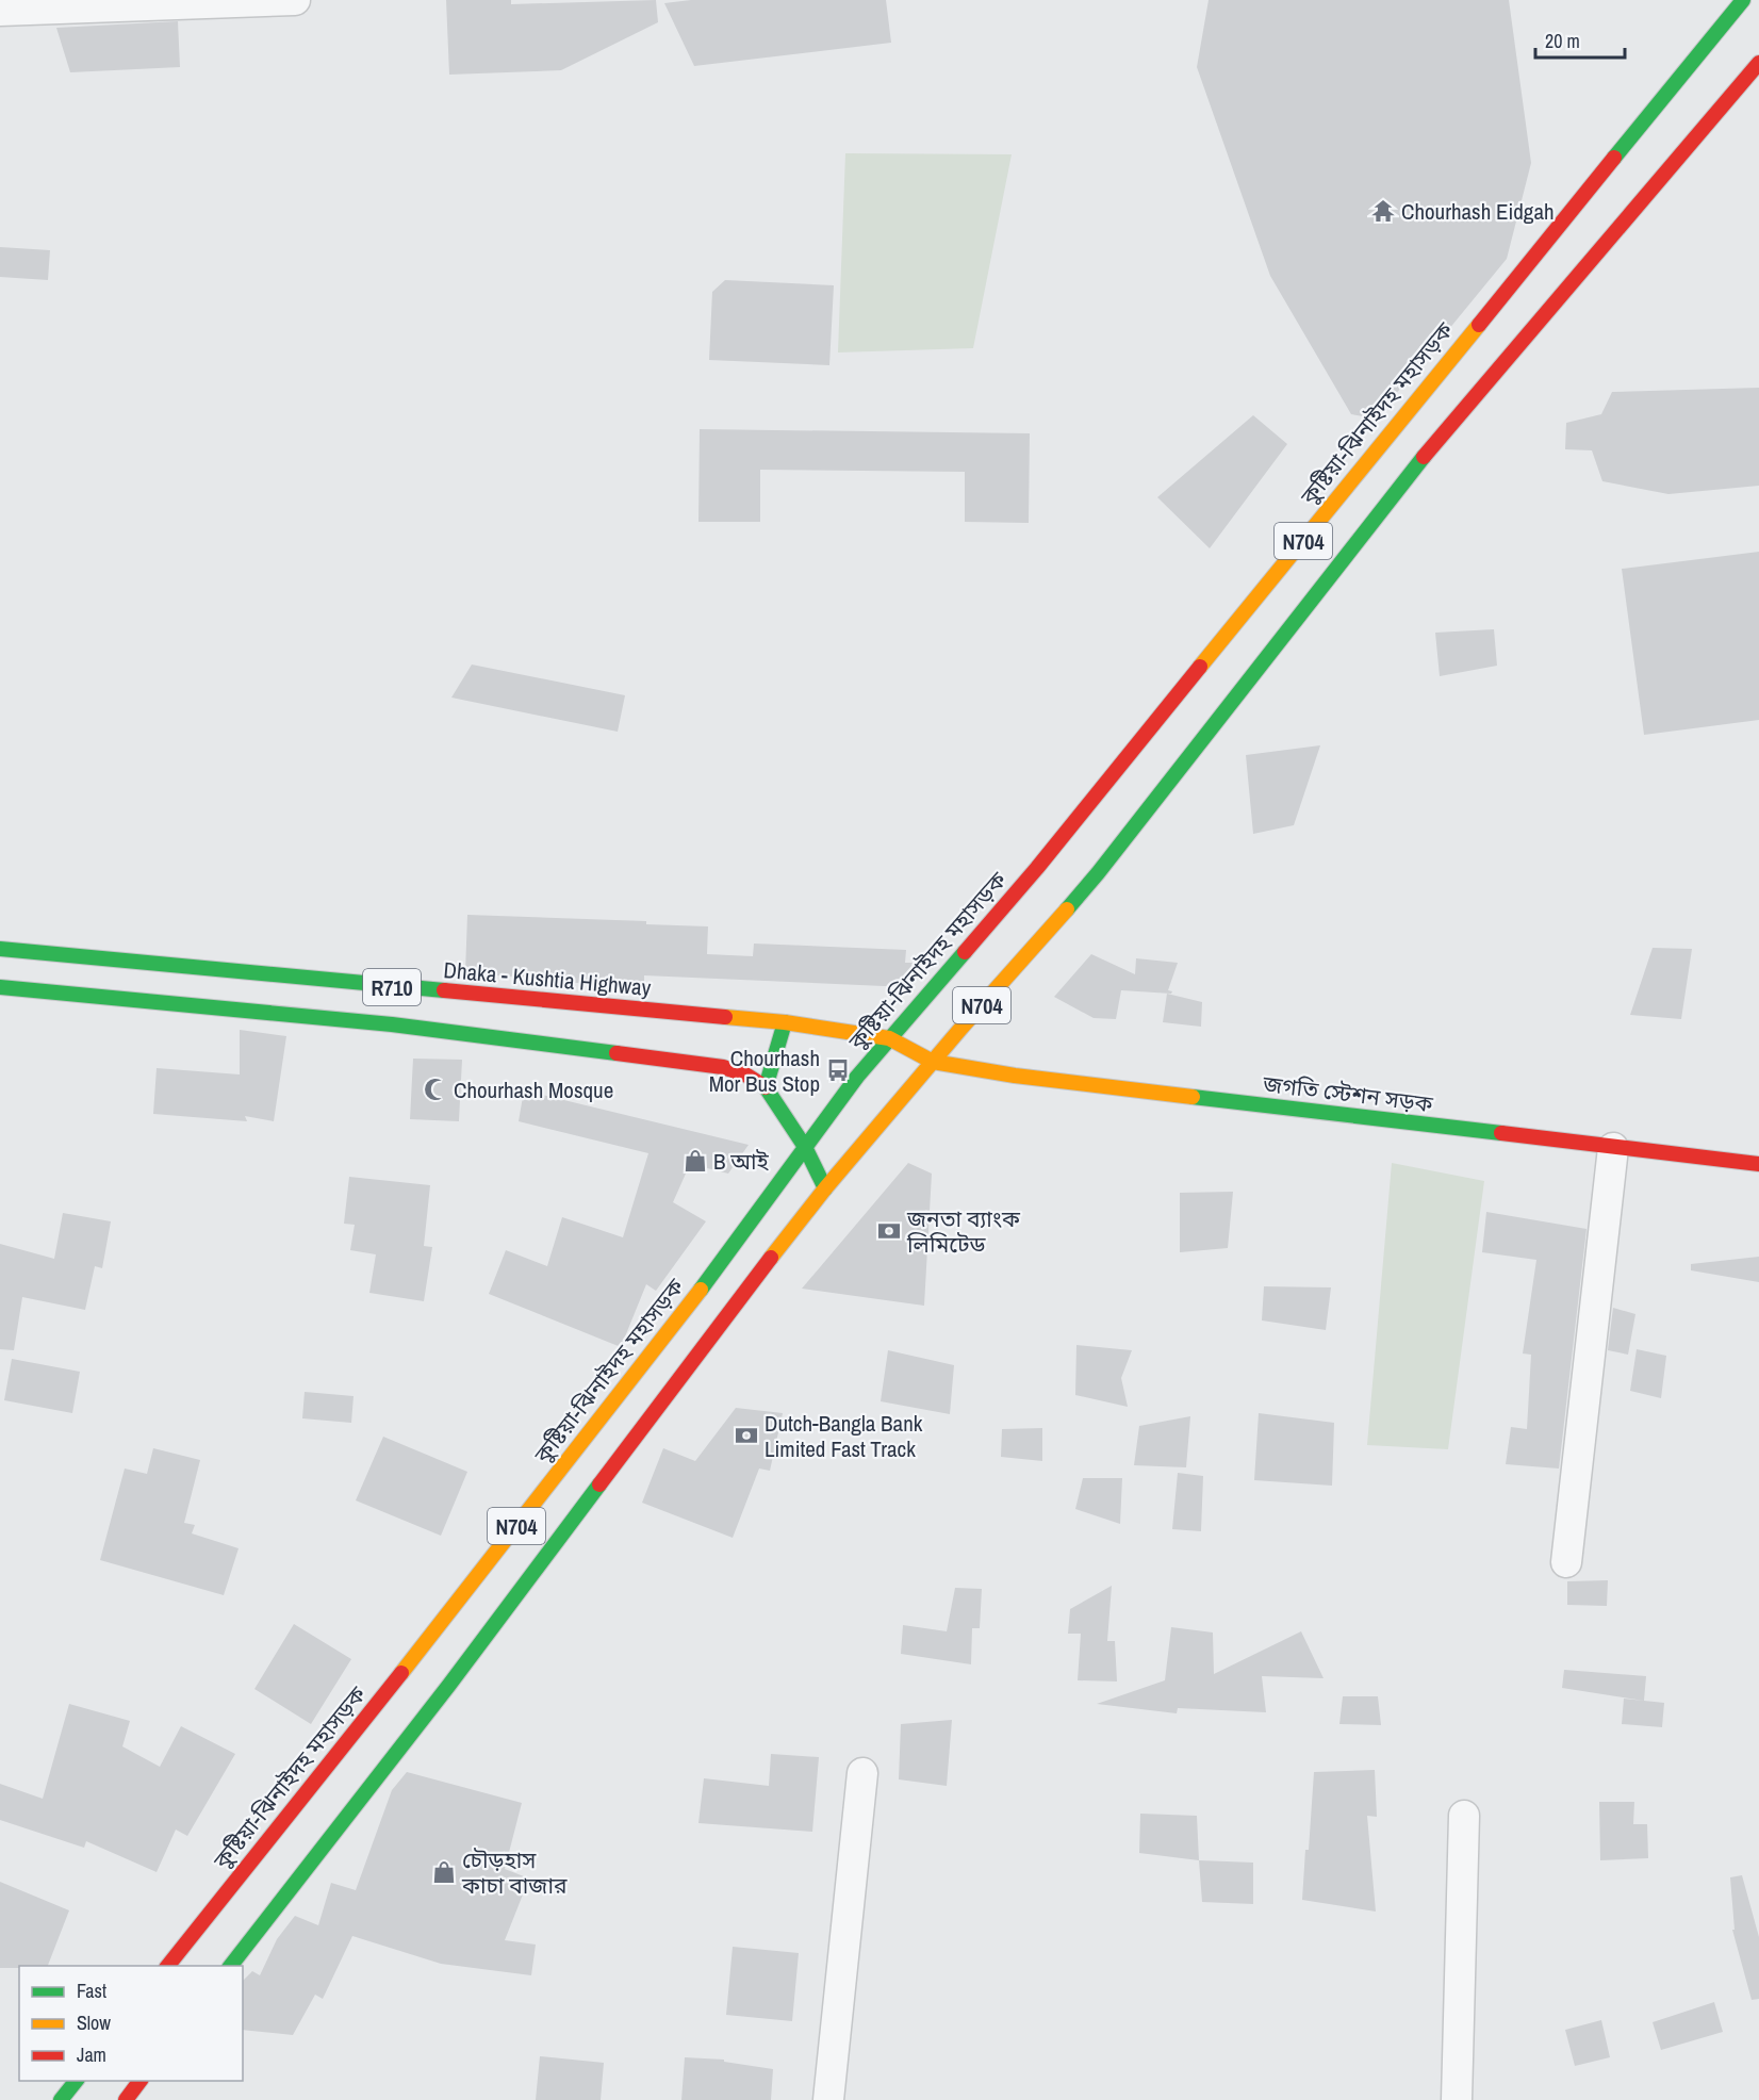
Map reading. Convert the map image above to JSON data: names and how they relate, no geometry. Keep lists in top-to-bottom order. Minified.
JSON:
{"streets":{"main road":["কুষ্টিয়া-ঝিনাইদহ মহাসড়ক","N704","Dhaka - Kushtia Highway","R710","জগতি স্টেশন সড়ক"]},"crossings":[["কুষ্টিয়া-ঝিনাইদহ মহাসড়ক","Dhaka - Kushtia Highway"],["N704","Dhaka - Kushtia Highway"],["N704","জগতি স্টেশন সড়ক"],["Dhaka - Kushtia Highway","জগতি স্টেশন সড়ক"]],"places":{"temple":["Chourhash Eidgah"],"bus stop":["Chourhash Mor Bus Stop"],"mosque":["Chourhash Mosque"],"shop":["B আই","চৌড়হাস কাচা বাজার"],"bank":["জনতা ব্যাংক লিমিটেড","Dutch-Bangla Bank Limited Fast Track"]},"legend":["Fast","Slow","Jam"],"scale_bar":"20 m"}
